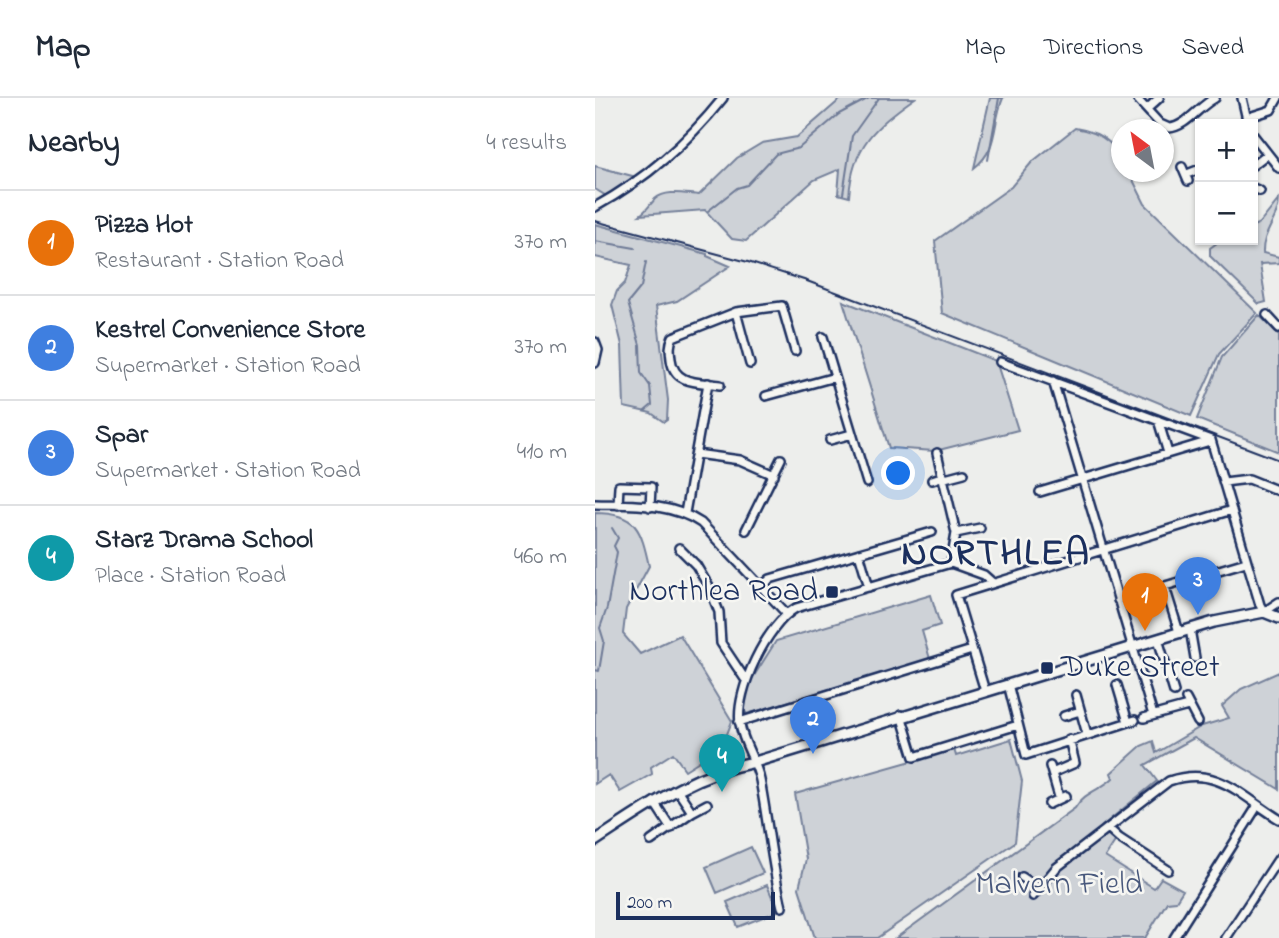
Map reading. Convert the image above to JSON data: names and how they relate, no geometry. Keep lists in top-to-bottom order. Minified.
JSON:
{"districts":["NORTHLEA"],"parks":["Malvern Field"],"places":{"transit":["Northlea Road","Duke Street"]},"scale_bar":"200 m","north":"top left","page":{"header":"Map","nav":["Map","Directions","Saved"],"heading":["Nearby","4 results"],"map_buttons":["+","−"],"list":[{"mark":"1","name":"Pizza Hot","note":"Restaurant · Station Road","value":"370 m"},{"mark":"2","name":"Kestrel Convenience Store","note":"Supermarket · Station Road","value":"370 m"},{"mark":"3","name":"Spar","note":"Supermarket · Station Road","value":"410 m"},{"mark":"4","name":"Starz Drama School","note":"Place · Station Road","value":"460 m"}],"pins":["3","1","2","4"],"scale":"200 m"}}
